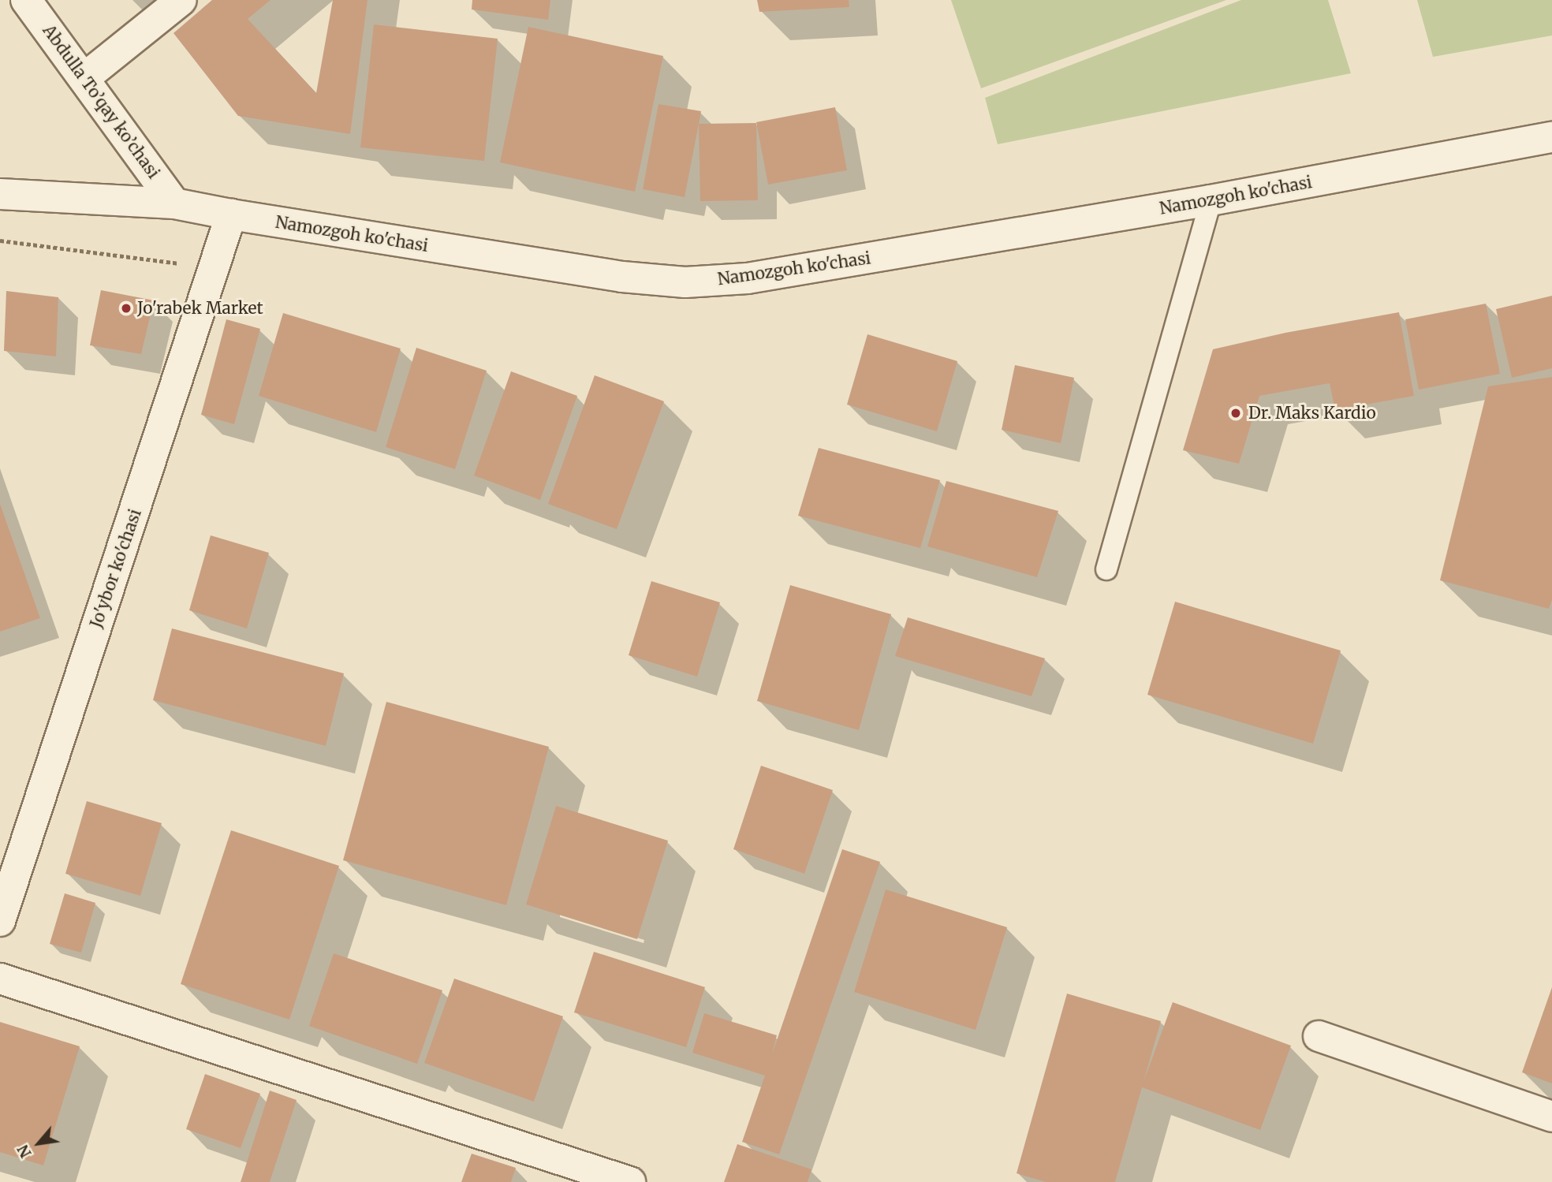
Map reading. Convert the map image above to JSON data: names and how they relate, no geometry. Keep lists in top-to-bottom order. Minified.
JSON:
{"streets":{"street":["Abdulla To’qay ko’chasi","Namozgoh ko'chasi","Jo'ybor ko'chasi"]},"crossings":[["Abdulla To’qay ko’chasi","Namozgoh ko'chasi"],["Namozgoh ko'chasi","Jo'ybor ko'chasi"]],"places":["Jo'rabek Market","Dr. Maks Kardio"],"north":"bottom left"}
